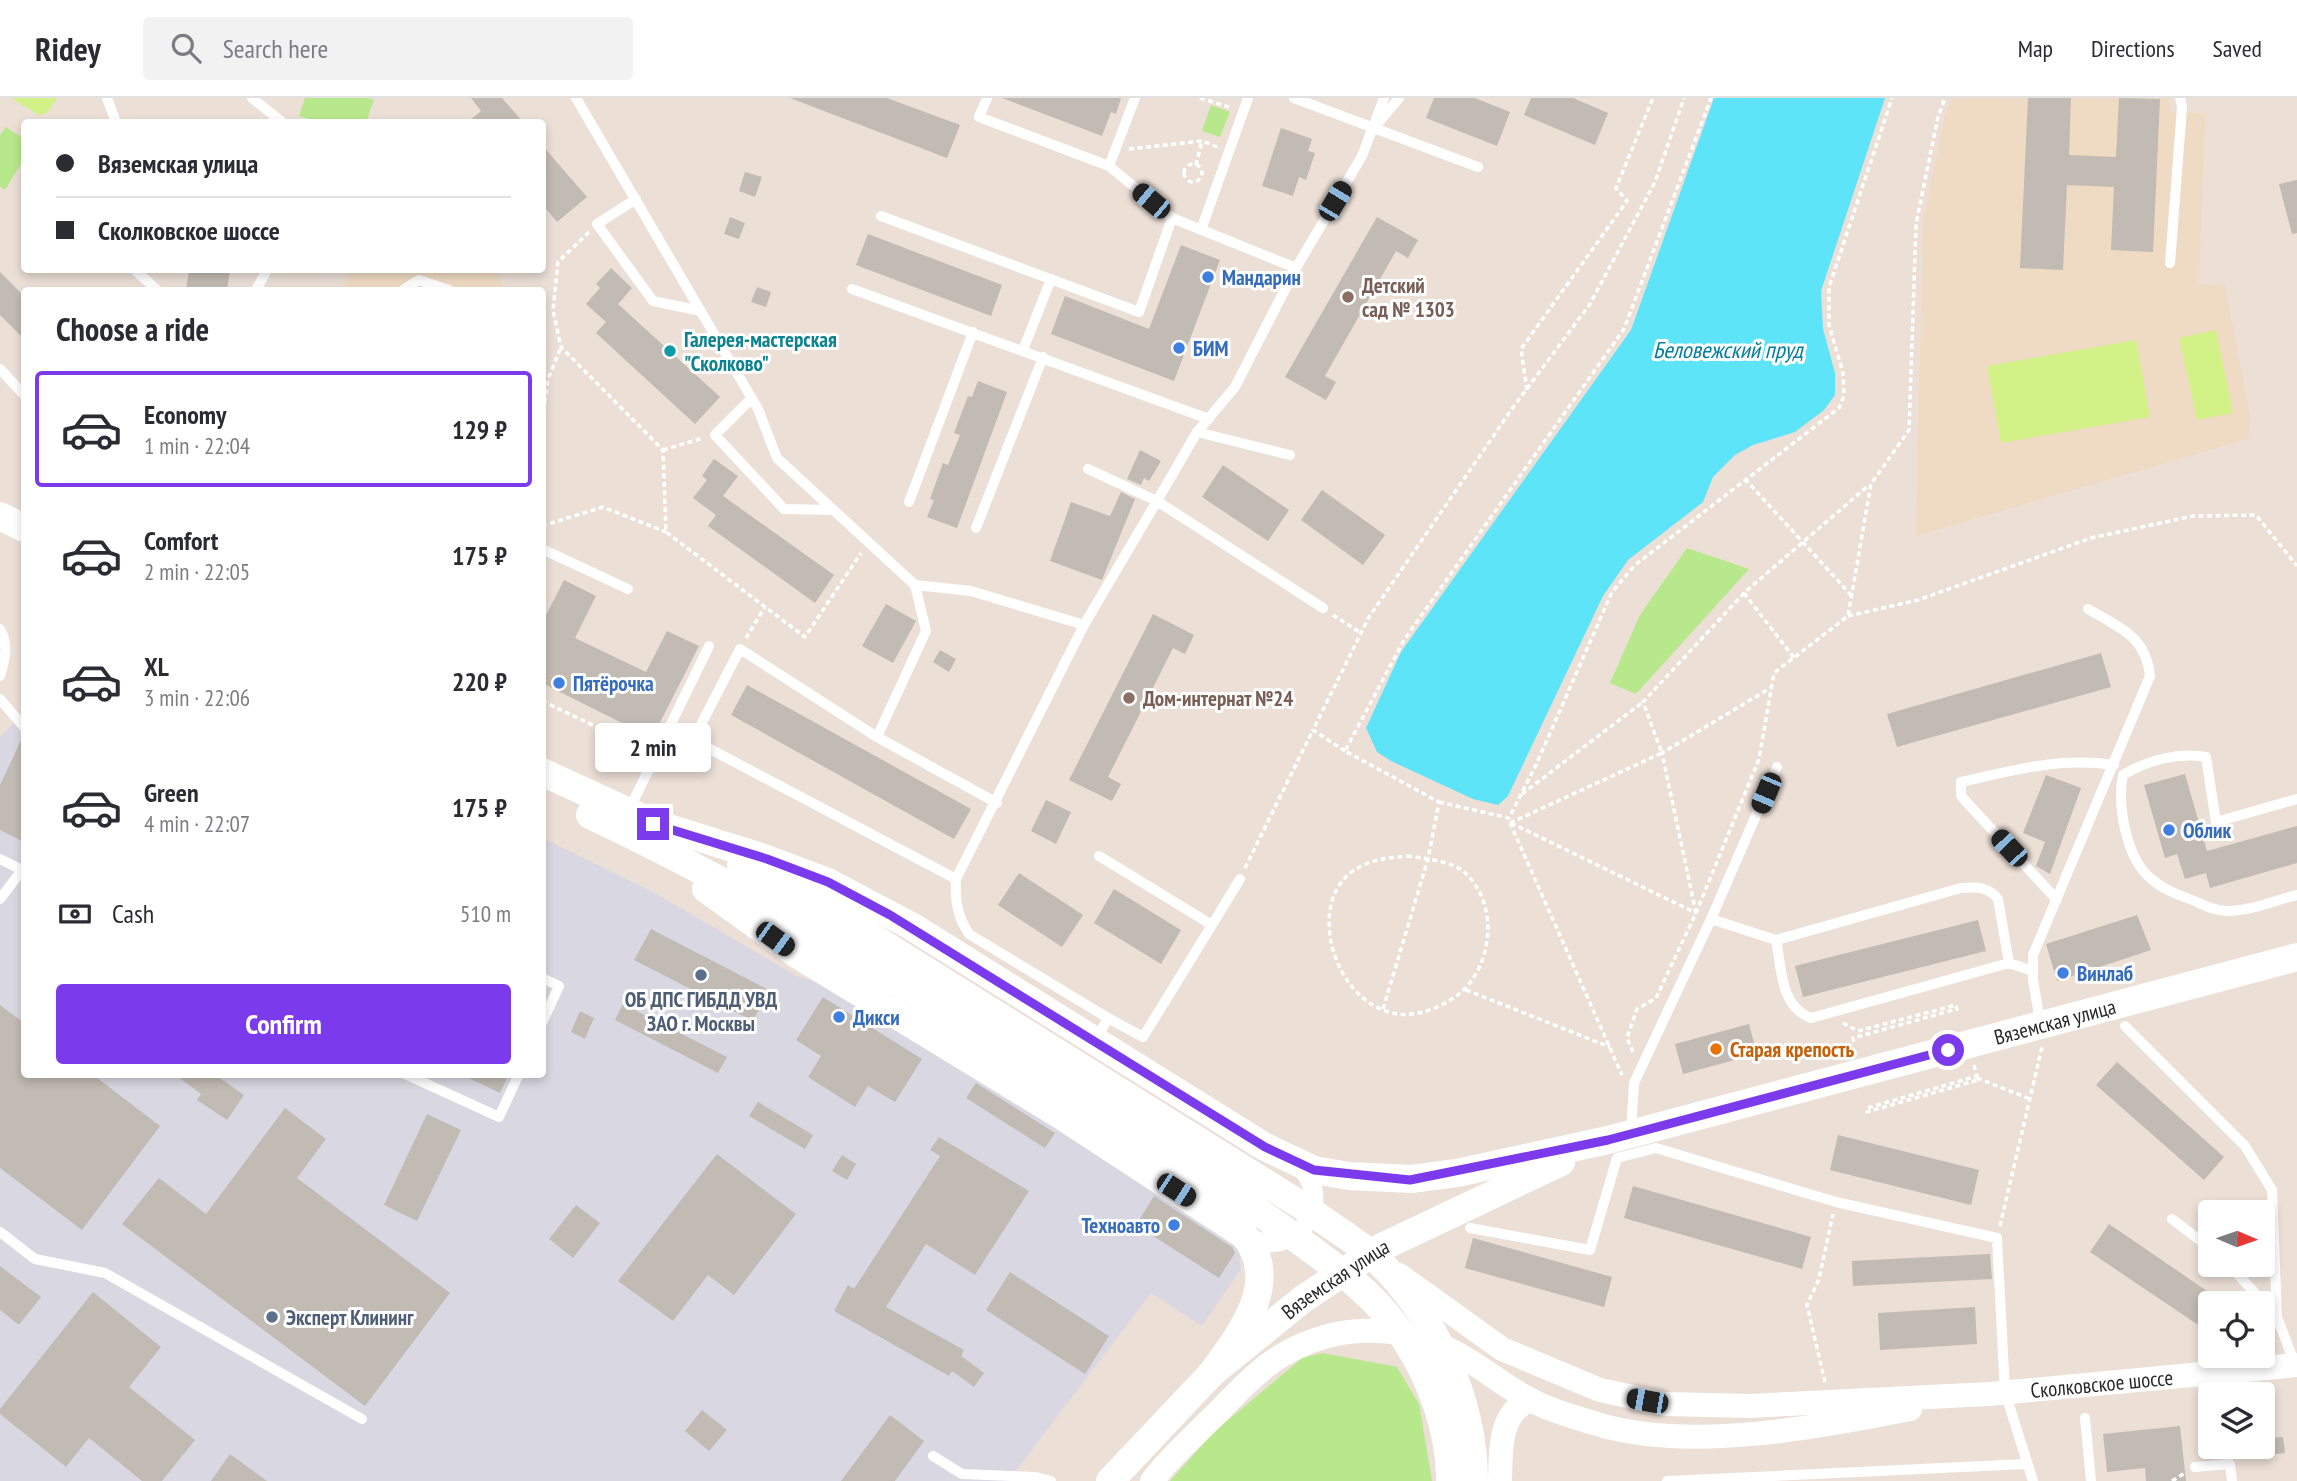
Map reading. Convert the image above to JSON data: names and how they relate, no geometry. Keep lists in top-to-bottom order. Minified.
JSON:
{"streets":{"main road":["Вяземская улица"],"street":["Сколковское шоссе"]},"water":["Беловежский пруд"],"places":["Мандарин","Детский сад № 1303","БИМ","Галерея-мастерская \"Сколково\"","Пятёрочка","Дом-интернат №24","Облик","Винлаб","ОБ ДПС ГИБДД УВД ЗАО г. Москвы","Дикси","Старая крепость","Техноавто","Эксперт Клининг"],"north":"right","page":{"header":"Ridey","search":"Search here","nav":["Map","Directions","Saved"],"banner":["Вяземская улица","Сколковское шоссе"],"heading":"Choose a ride","list":[{"name":"Economy","note":"1 min · 22:04","value":"129 ₽"},{"name":"Comfort","note":"2 min · 22:05","value":"175 ₽"},{"name":"XL","note":"3 min · 22:06","value":"220 ₽"},{"name":"Green","note":"4 min · 22:07","value":"175 ₽"}],"bubble":"2 min","pay":["Cash","510 m"],"buttons":"Confirm"}}
